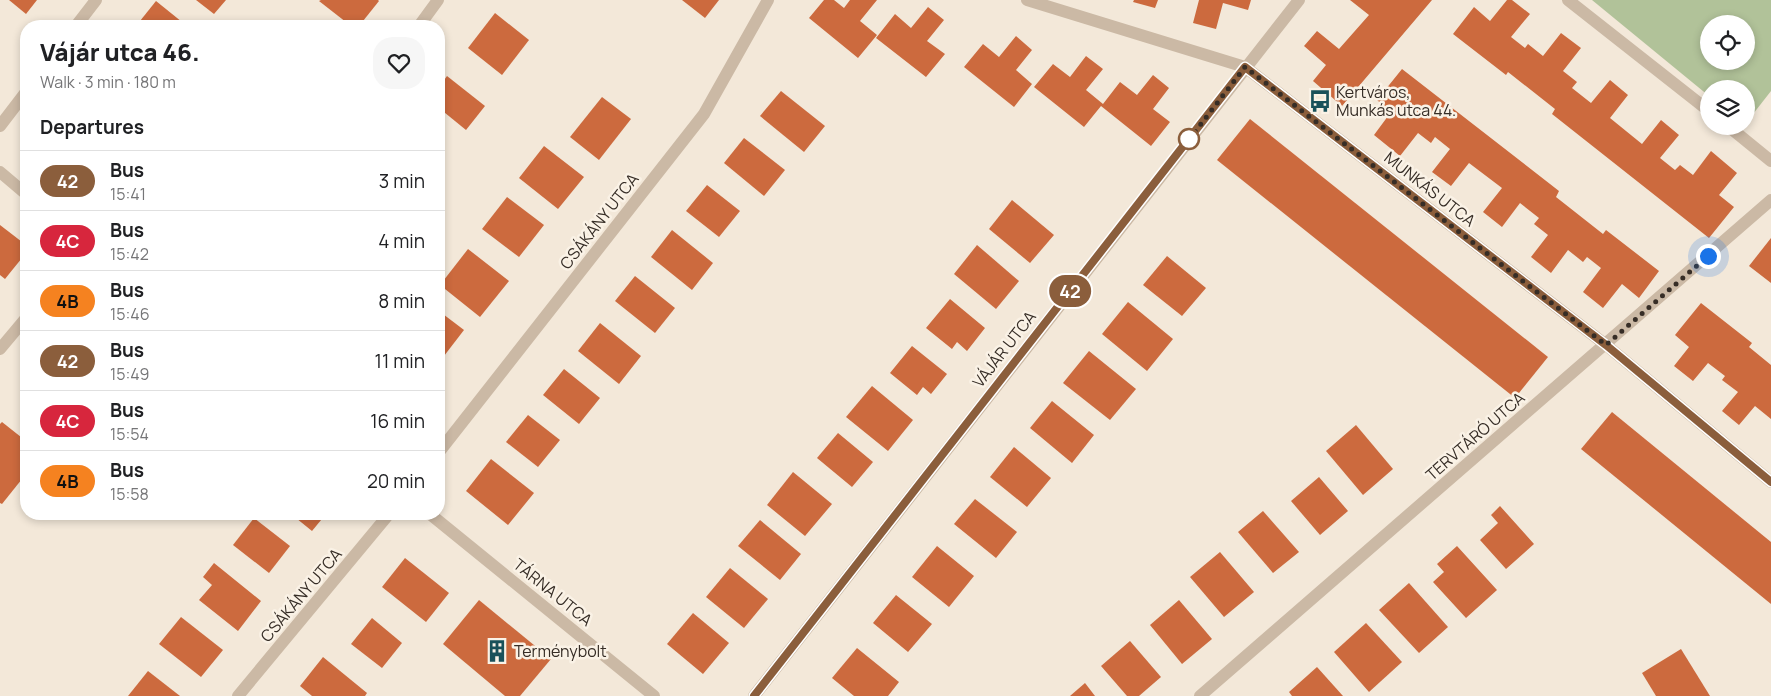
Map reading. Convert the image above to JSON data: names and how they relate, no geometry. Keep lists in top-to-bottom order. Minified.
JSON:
{"streets":{"street":["MUNKÁS UTCA","CSÁKÁNY UTCA","VÁJÁR UTCA","TERVTÁRÓ UTCA","TÁRNA UTCA"]},"crossings":[["MUNKÁS UTCA","VÁJÁR UTCA"],["MUNKÁS UTCA","TERVTÁRÓ UTCA"]],"places":{"bus stop":["Kertváros, Munkás utca 44."],"building":["Terménybolt"]},"lines":["bus line 42"],"page":{"on_map":"42","heading":[["Vájár utca 46.","Walk · 3 min · 180 m"],"Departures"],"list":[{"mark":"42","name":"Bus","note":"15:41","value":"3 min"},{"mark":"4C","name":"Bus","note":"15:42","value":"4 min"},{"mark":"4B","name":"Bus","note":"15:46","value":"8 min"},{"mark":"42","name":"Bus","note":"15:49","value":"11 min"},{"mark":"4C","name":"Bus","note":"15:54","value":"16 min"},{"mark":"4B","name":"Bus","note":"15:58","value":"20 min"}]}}
